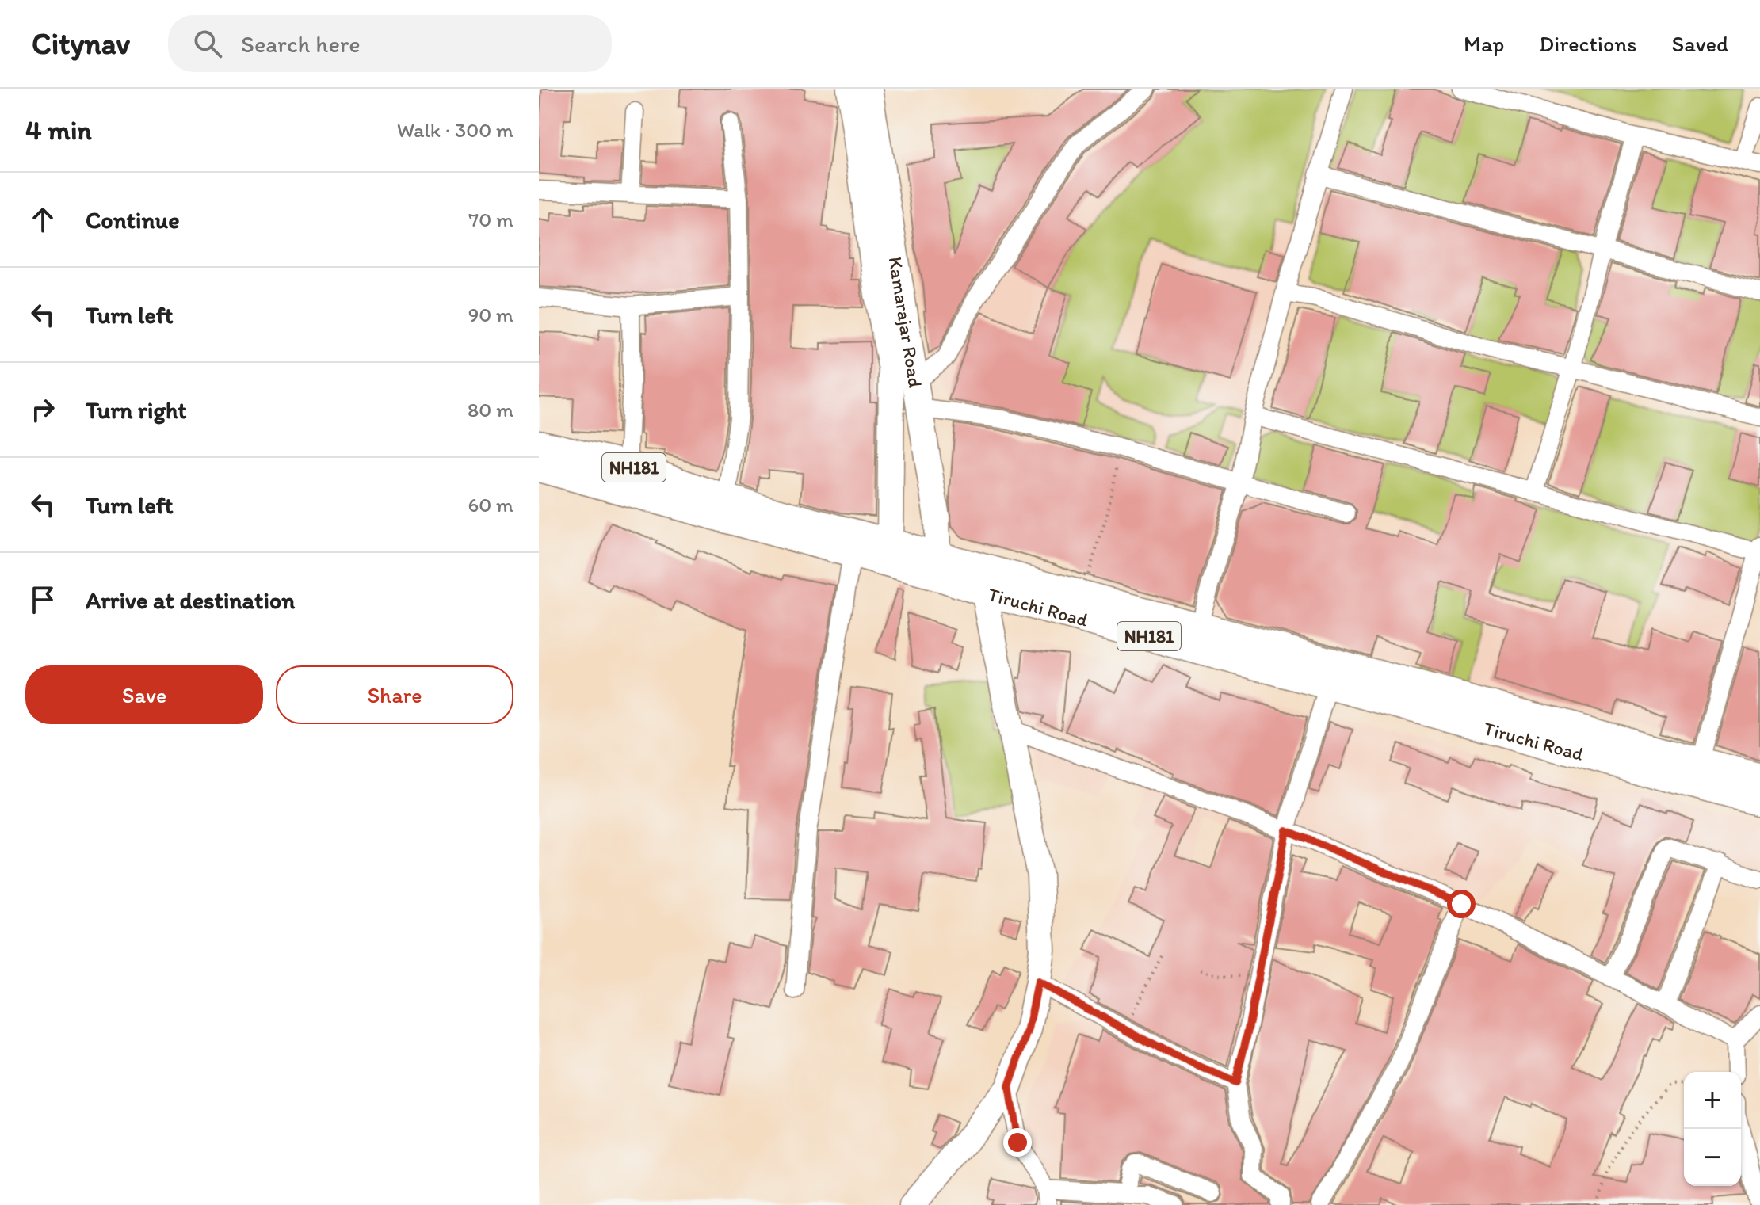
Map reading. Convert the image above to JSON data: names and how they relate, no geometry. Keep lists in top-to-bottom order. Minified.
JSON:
{"streets":{"highway":["NH181","Tiruchi Road"],"main road":["Kamarajar Road"]},"crossings":[["Kamarajar Road","NH181"],["NH181","Tiruchi Road"]],"page":{"header":"Citynav","search":"Search here","nav":["Map","Directions","Saved"],"heading":["4 min","Walk · 300 m"],"list":[["Continue","70 m"],["Turn left","90 m"],["Turn right","80 m"],["Turn left","60 m"],"Arrive at destination"],"buttons":["Save","Share"],"map_buttons":["+","−"]}}
